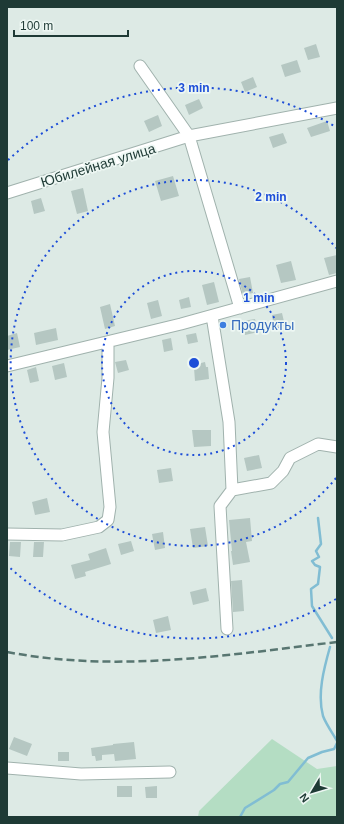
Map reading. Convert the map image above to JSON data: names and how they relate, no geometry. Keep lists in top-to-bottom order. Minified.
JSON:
{"streets":{"street":["Юбилейная улица"]},"places":["Продукты"],"scale_bar":"100 m","north":"bottom left","rings":["3 min","2 min","1 min"]}
